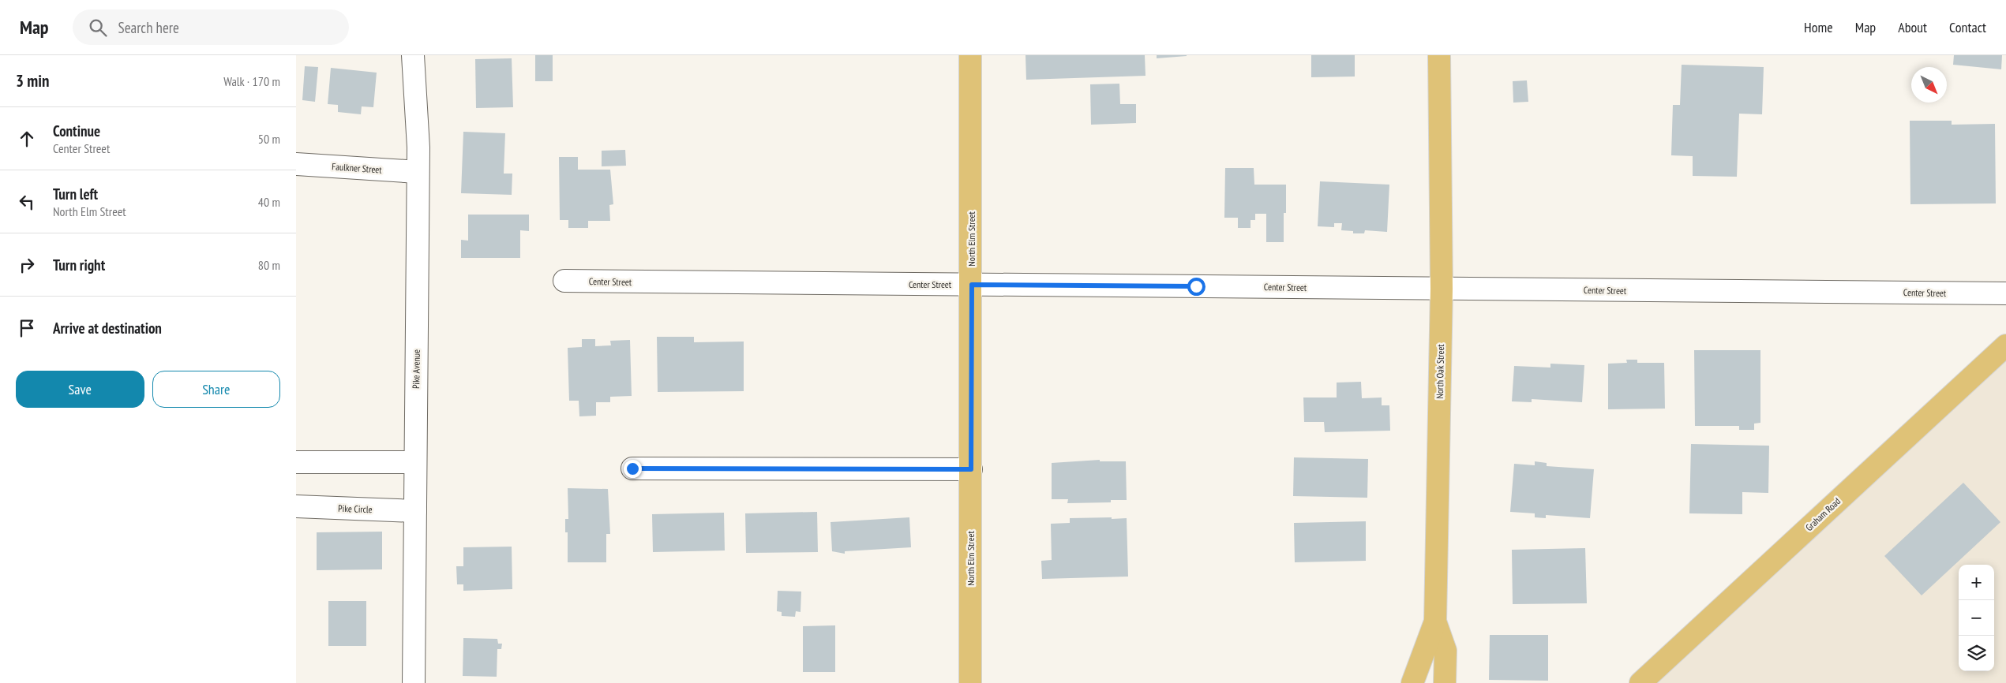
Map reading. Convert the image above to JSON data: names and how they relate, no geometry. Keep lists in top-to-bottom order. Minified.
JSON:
{"streets":{"main road":["North Elm Street","North Oak Street","Graham Road"],"street":["Faulkner Street","Center Street","Pike Avenue","Pike Circle"]},"crossings":[["Faulkner Street","Pike Avenue"],["North Elm Street","Center Street"],["Center Street","North Oak Street"],["Pike Avenue","Pike Circle"]],"north":"bottom right","page":{"header":"Map","search":"Search here","nav":["Home","Map","About","Contact"],"heading":["3 min","Walk · 170 m"],"list":[["Continue","Center Street","50 m"],["Turn left","North Elm Street","40 m"],["Turn right","80 m"],"Arrive at destination"],"buttons":["Save","Share"],"map_buttons":["+","−"]}}
